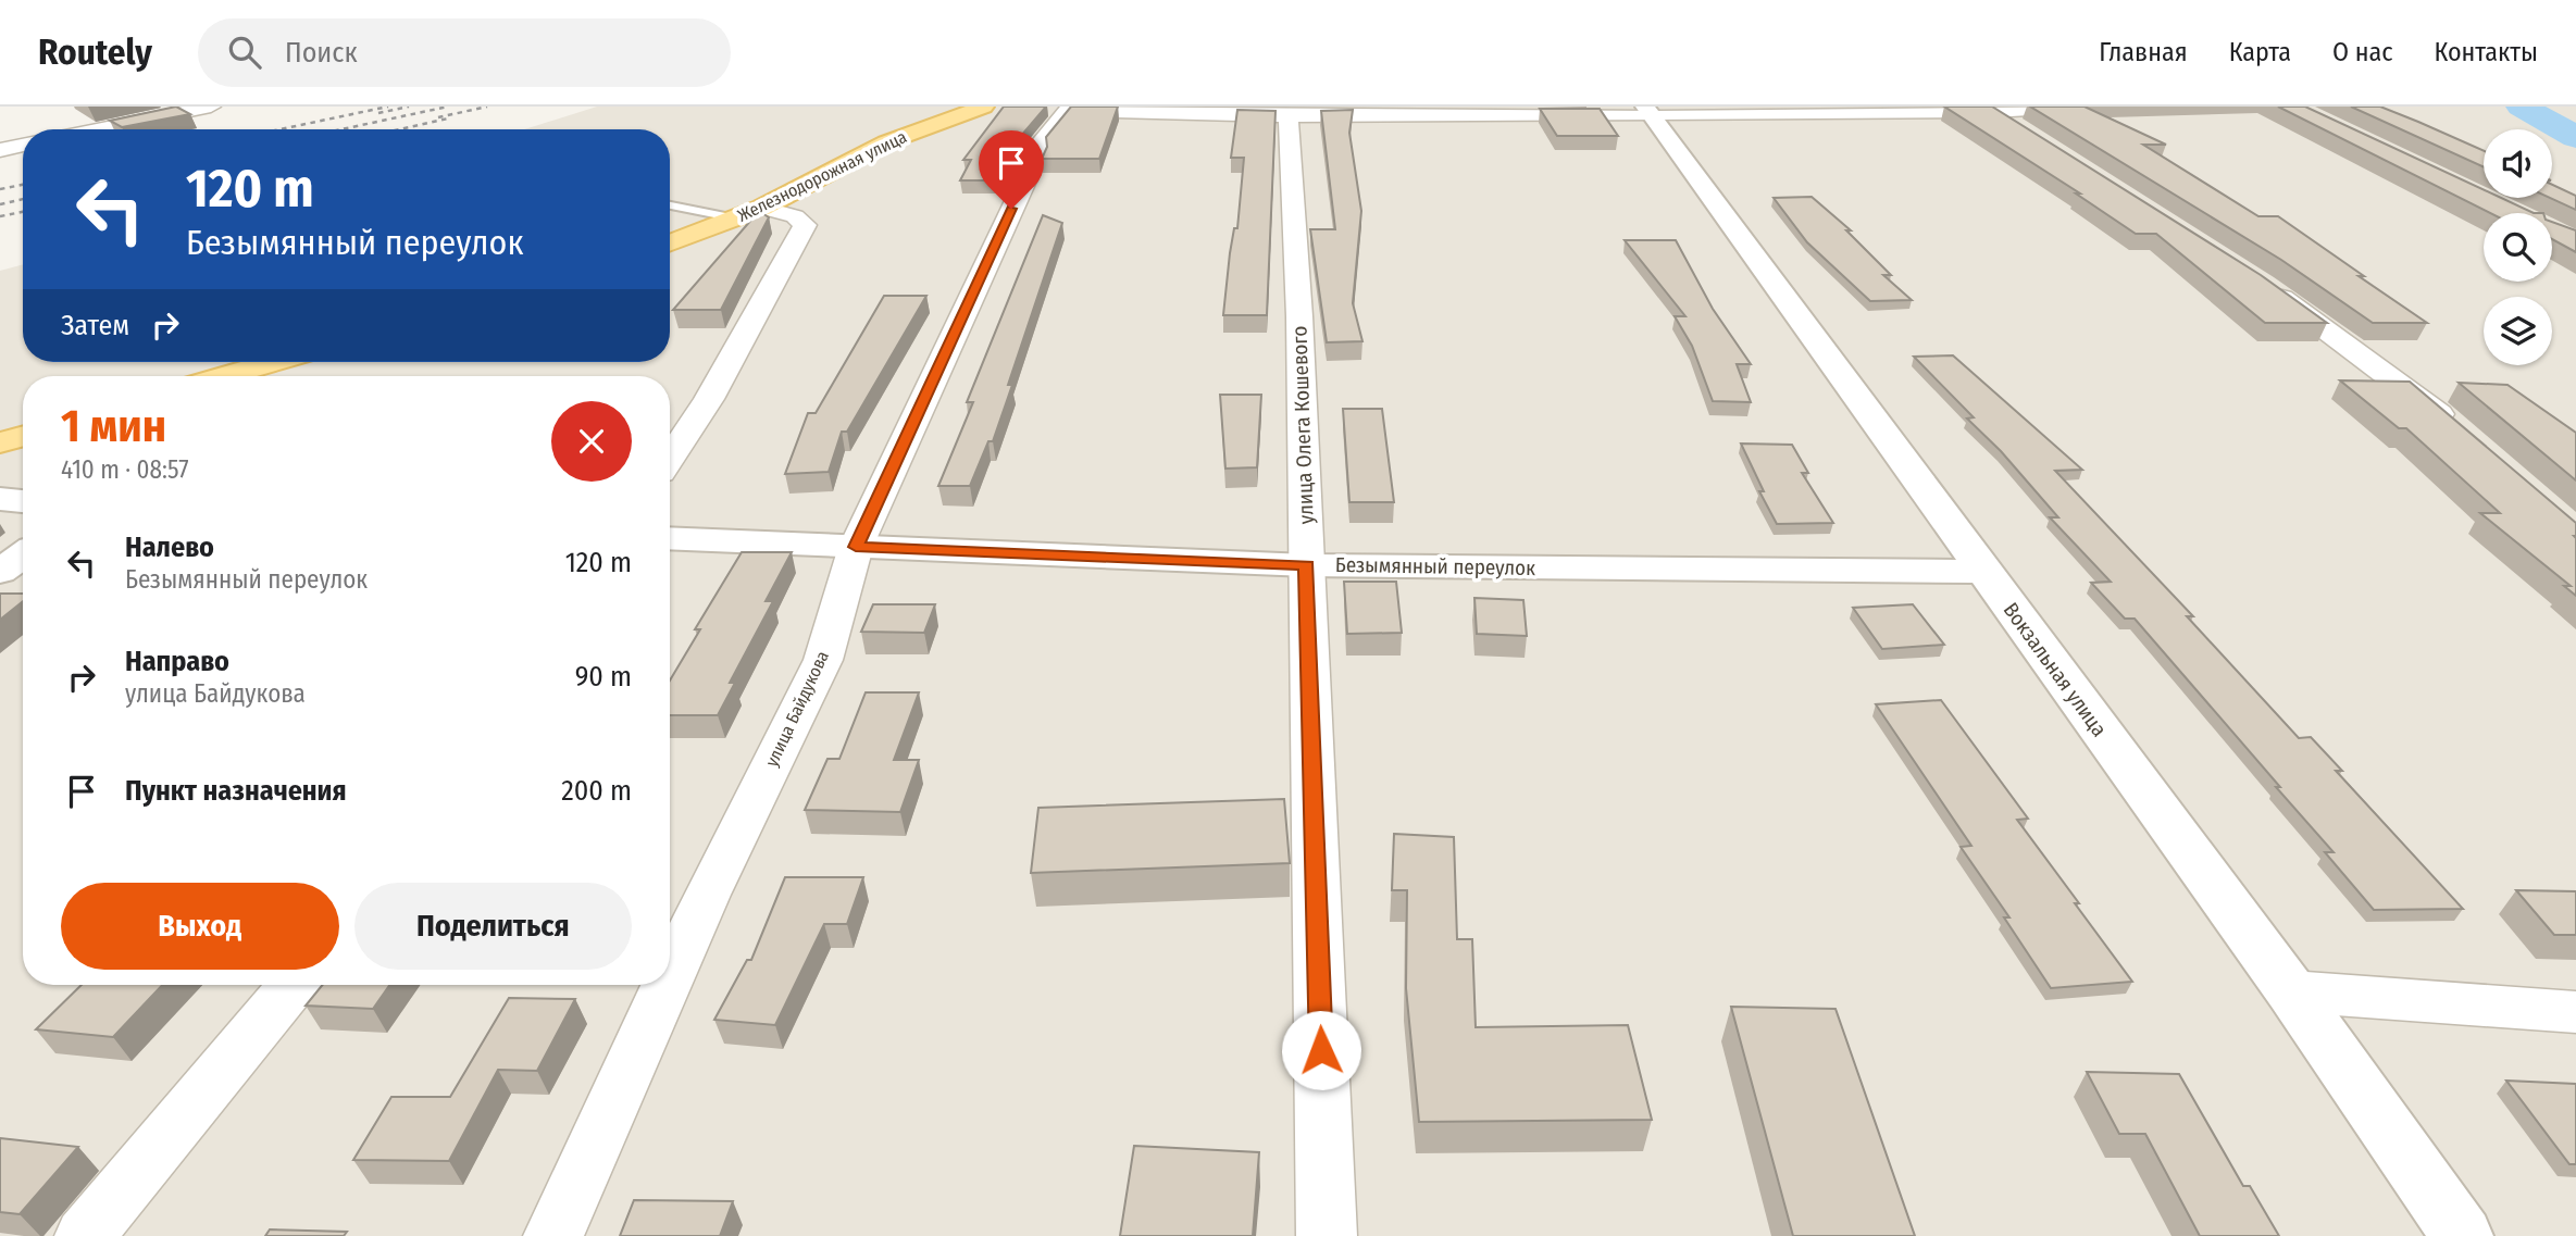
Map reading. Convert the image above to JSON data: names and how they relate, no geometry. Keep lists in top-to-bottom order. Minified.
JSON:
{"streets":{"main road":["Железнодорожная улица"],"street":["улица Олега Кошевого","Безымянный переулок","Вокзальная улица","улица Байдукова"]},"crossings":[["улица Олега Кошевого","Безымянный переулок"],["улица Олега Кошевого","улица Байдукова"],["Безымянный переулок","Вокзальная улица"],["Безымянный переулок","улица Байдукова"],["Вокзальная улица","улица Байдукова"]],"page":{"header":"Routely","search":"Поиск","nav":["Главная","Карта","О нас","Контакты"],"turn":["120 m","Безымянный переулок"],"then":"Затем","heading":["1 мин","410 m · 08:57"],"list":[{"name":"Налево","note":"Безымянный переулок","value":"120 m"},{"name":"Направо","note":"улица Байдукова","value":"90 m"},{"name":"Пункт назначения","value":"200 m"}],"buttons":["Выход","Поделиться"]}}
